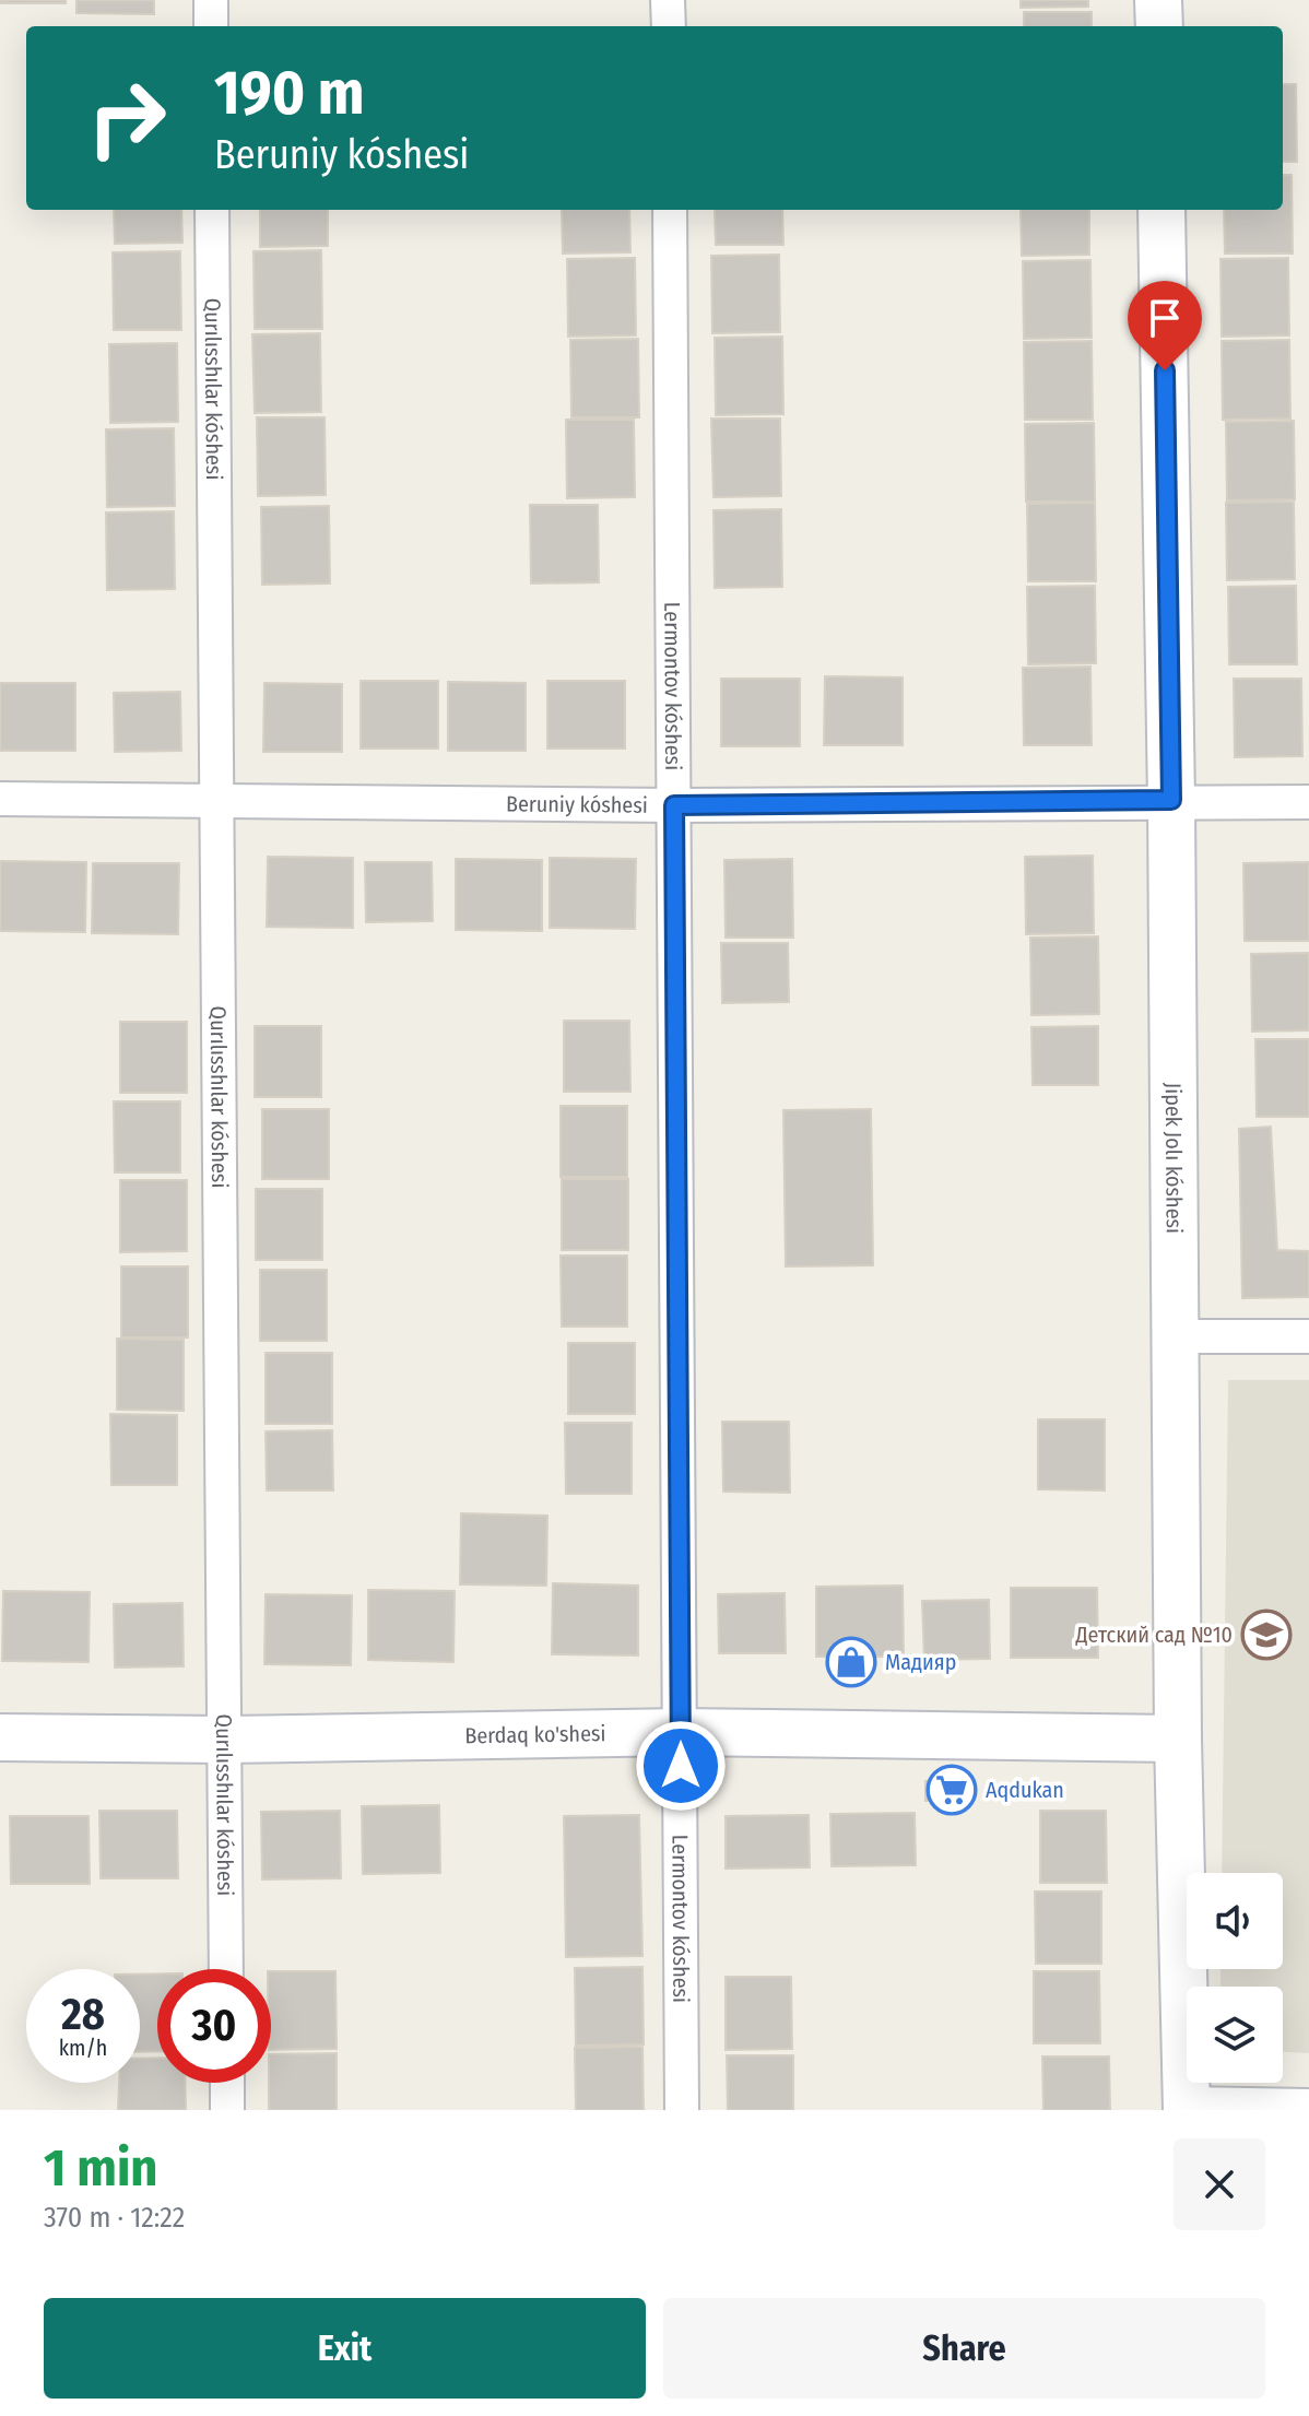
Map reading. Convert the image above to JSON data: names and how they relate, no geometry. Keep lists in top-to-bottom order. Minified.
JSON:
{"streets":{"street":["Qurılısshılar kóshesi","Lermontov kóshesi","Beruniy kóshesi","Jipek Jolı kóshesi","Berdaq ko'shesi"]},"crossings":[["Qurılısshılar kóshesi","Beruniy kóshesi"],["Qurılısshılar kóshesi","Berdaq ko'shesi"],["Lermontov kóshesi","Beruniy kóshesi"],["Lermontov kóshesi","Berdaq ko'shesi"],["Beruniy kóshesi","Jipek Jolı kóshesi"],["Jipek Jolı kóshesi","Berdaq ko'shesi"]],"places":{"school or university":["Детский сад №10"],"shop":["Мадияр"],"supermarket":["Aqdukan"]},"page":{"turn":["190 m","Beruniy kóshesi"],"speed":"28 km/h","limit":"30","heading":["1 min","370 m · 12:22"],"buttons":["Exit","Share"]}}
